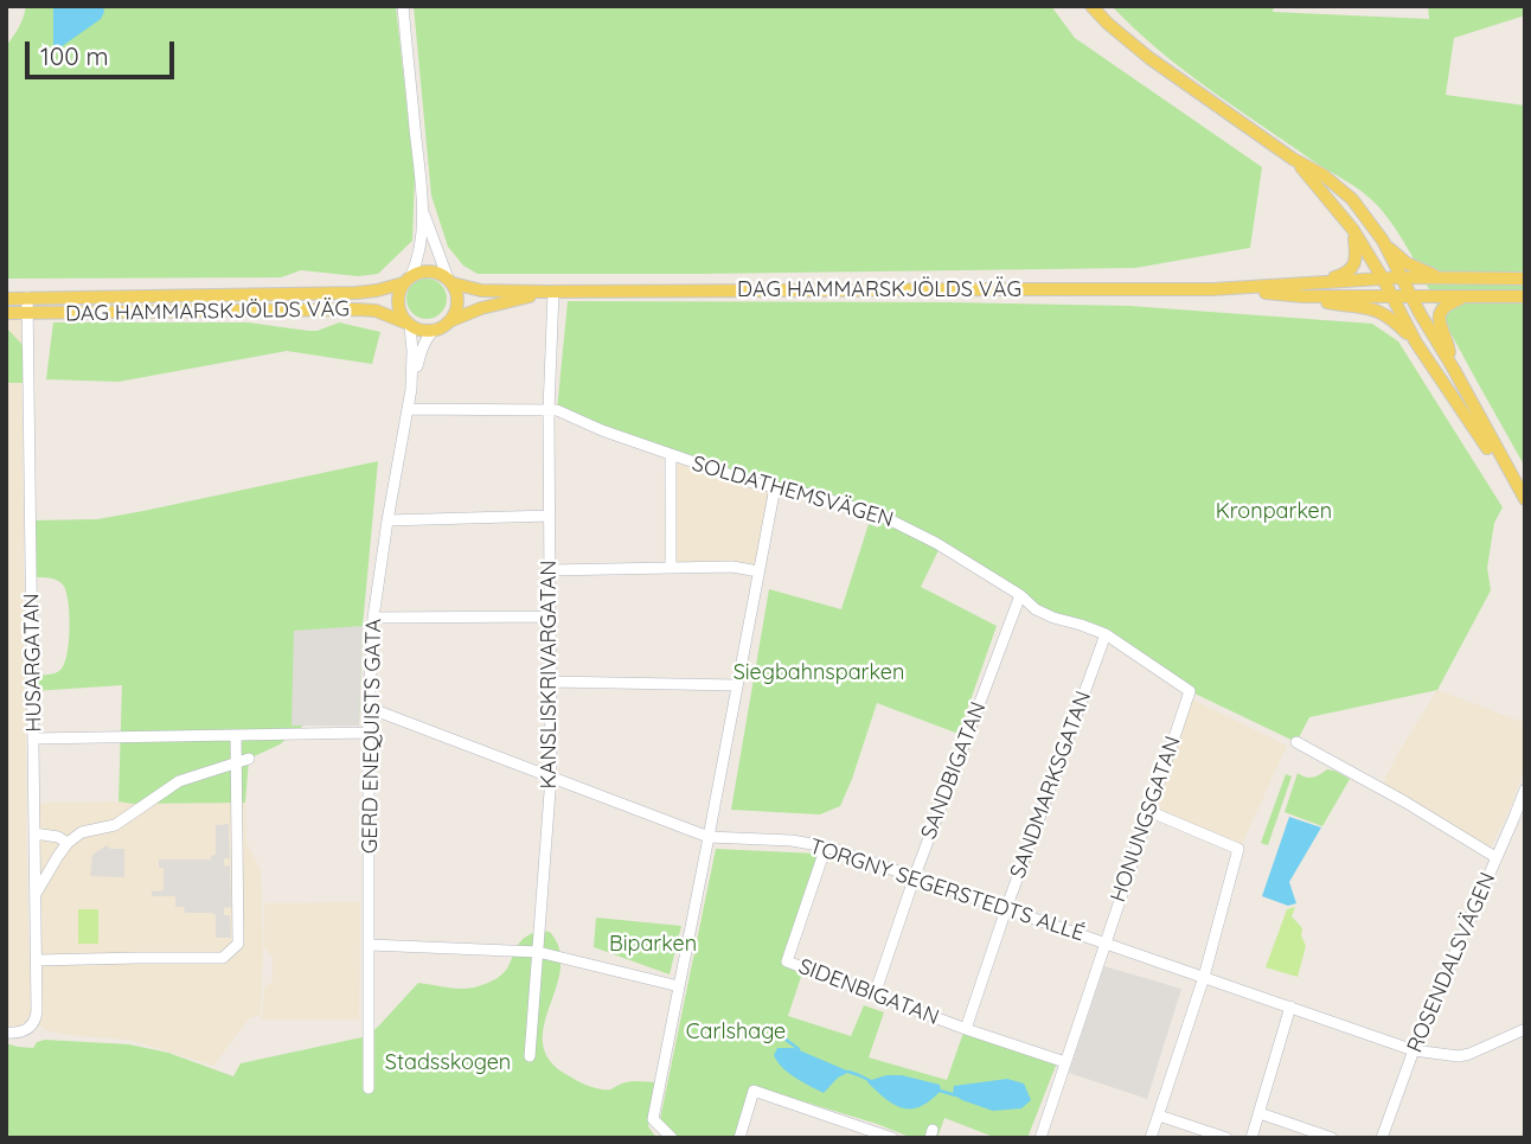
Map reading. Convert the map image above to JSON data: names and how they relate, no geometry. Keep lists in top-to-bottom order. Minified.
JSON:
{"streets":{"main road":["DAG HAMMARSKJÖLDS VÄG"],"street":["SOLDATHEMSVÄGEN","HUSARGATAN","KANSLISKRIVARGATAN","GERD ENEQUISTS GATA","SANDBIGATAN","SANDMARKSGATAN","HONUNGSGATAN","TORGNY SEGERSTEDTS ALLÉ","ROSENDALSVÄGEN","SIDENBIGATAN"]},"crossings":[["DAG HAMMARSKJÖLDS VÄG","HUSARGATAN"],["DAG HAMMARSKJÖLDS VÄG","KANSLISKRIVARGATAN"],["DAG HAMMARSKJÖLDS VÄG","GERD ENEQUISTS GATA"],["SOLDATHEMSVÄGEN","KANSLISKRIVARGATAN"],["SOLDATHEMSVÄGEN","GERD ENEQUISTS GATA"],["SOLDATHEMSVÄGEN","SANDBIGATAN"],["SOLDATHEMSVÄGEN","SANDMARKSGATAN"],["SOLDATHEMSVÄGEN","HONUNGSGATAN"],["KANSLISKRIVARGATAN","TORGNY SEGERSTEDTS ALLÉ"],["GERD ENEQUISTS GATA","TORGNY SEGERSTEDTS ALLÉ"],["SANDBIGATAN","TORGNY SEGERSTEDTS ALLÉ"],["SANDBIGATAN","SIDENBIGATAN"],["SANDMARKSGATAN","TORGNY SEGERSTEDTS ALLÉ"],["SANDMARKSGATAN","SIDENBIGATAN"],["HONUNGSGATAN","TORGNY SEGERSTEDTS ALLÉ"],["HONUNGSGATAN","SIDENBIGATAN"],["TORGNY SEGERSTEDTS ALLÉ","ROSENDALSVÄGEN"],["TORGNY SEGERSTEDTS ALLÉ","SIDENBIGATAN"]],"parks":["Kronparken","Siegbahnsparken","Biparken","Carlshage","Stadsskogen"],"scale_bar":"100 m"}
